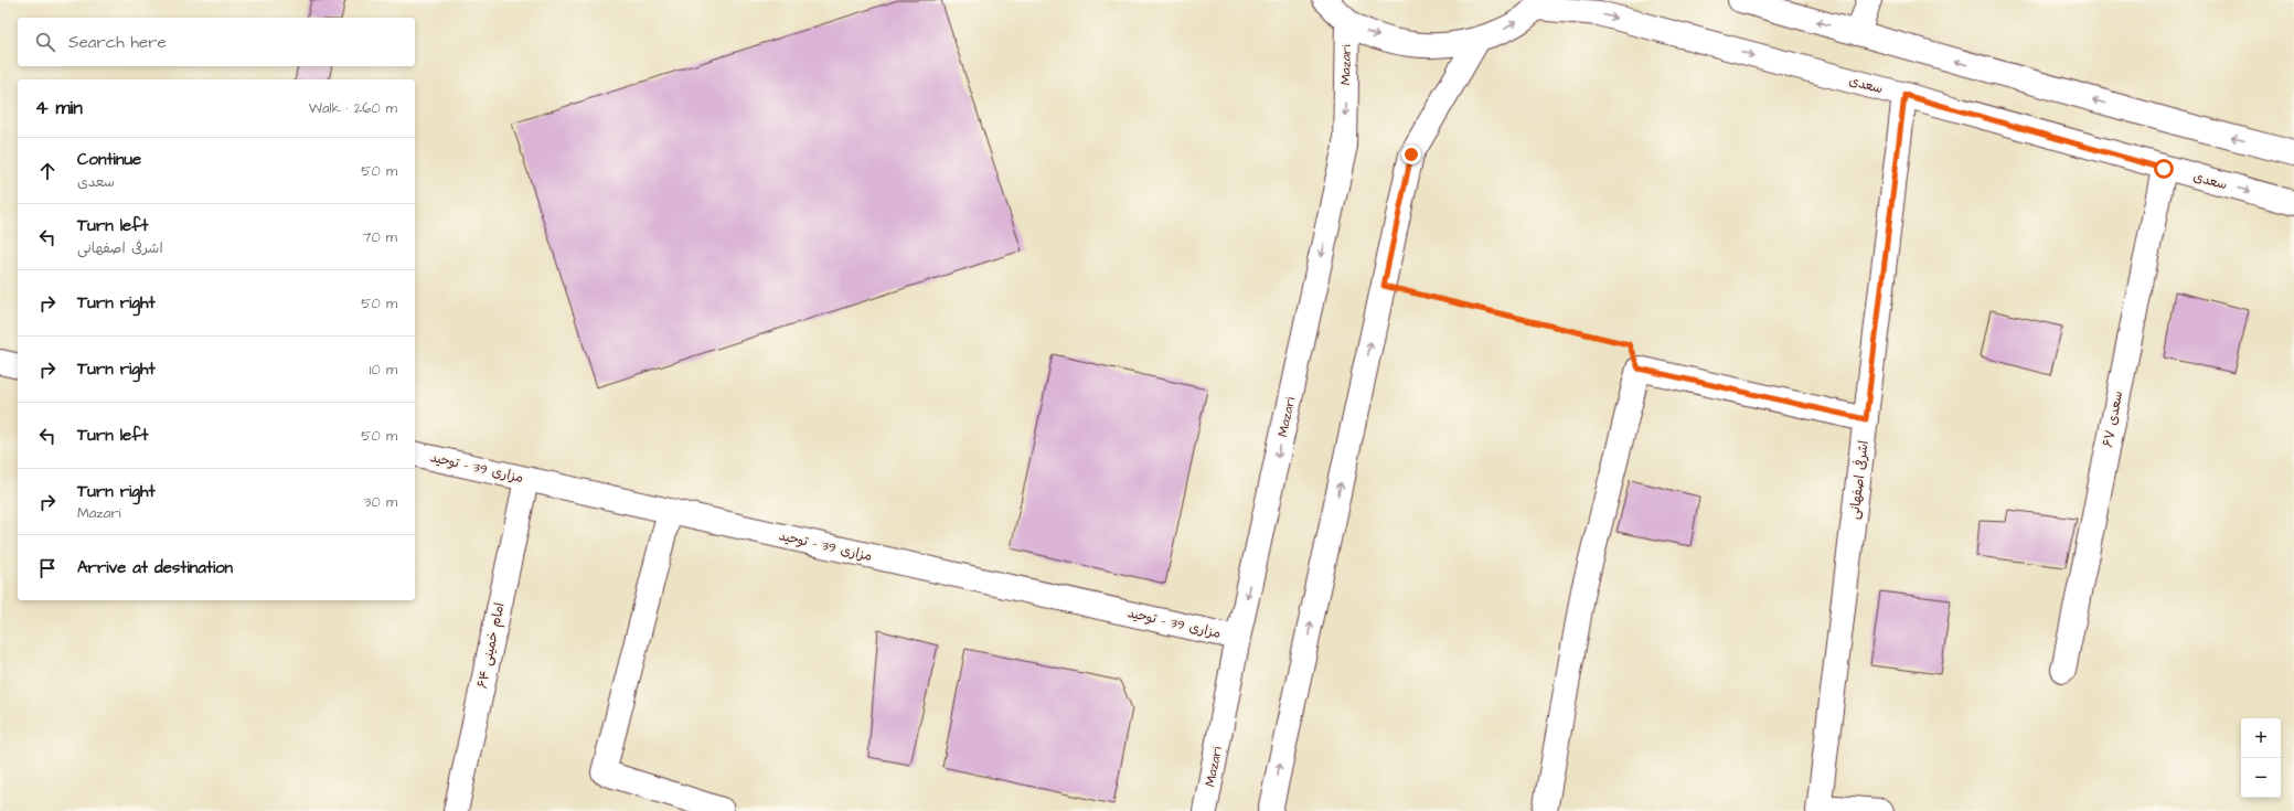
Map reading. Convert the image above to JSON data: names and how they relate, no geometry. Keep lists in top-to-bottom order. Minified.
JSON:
{"streets":{"street":["Mazari","سعدی","سعدی ۶۷","مزاری 39 - توحید","اشرفی اصفهانی","امام خمینی ۶۴"]},"crossings":[["Mazari","مزاری 39 - توحید"],["سعدی","سعدی ۶۷"],["سعدی","اشرفی اصفهانی"],["مزاری 39 - توحید","امام خمینی ۶۴"]],"page":{"search":"Search here","heading":["4 min","Walk · 260 m"],"list":[["Continue","سعدی","50 m"],["Turn left","اشرفی اصفهانی","70 m"],["Turn right","50 m"],["Turn right","10 m"],["Turn left","50 m"],["Turn right","Mazari","30 m"],"Arrive at destination"],"map_buttons":["+","−"]}}
